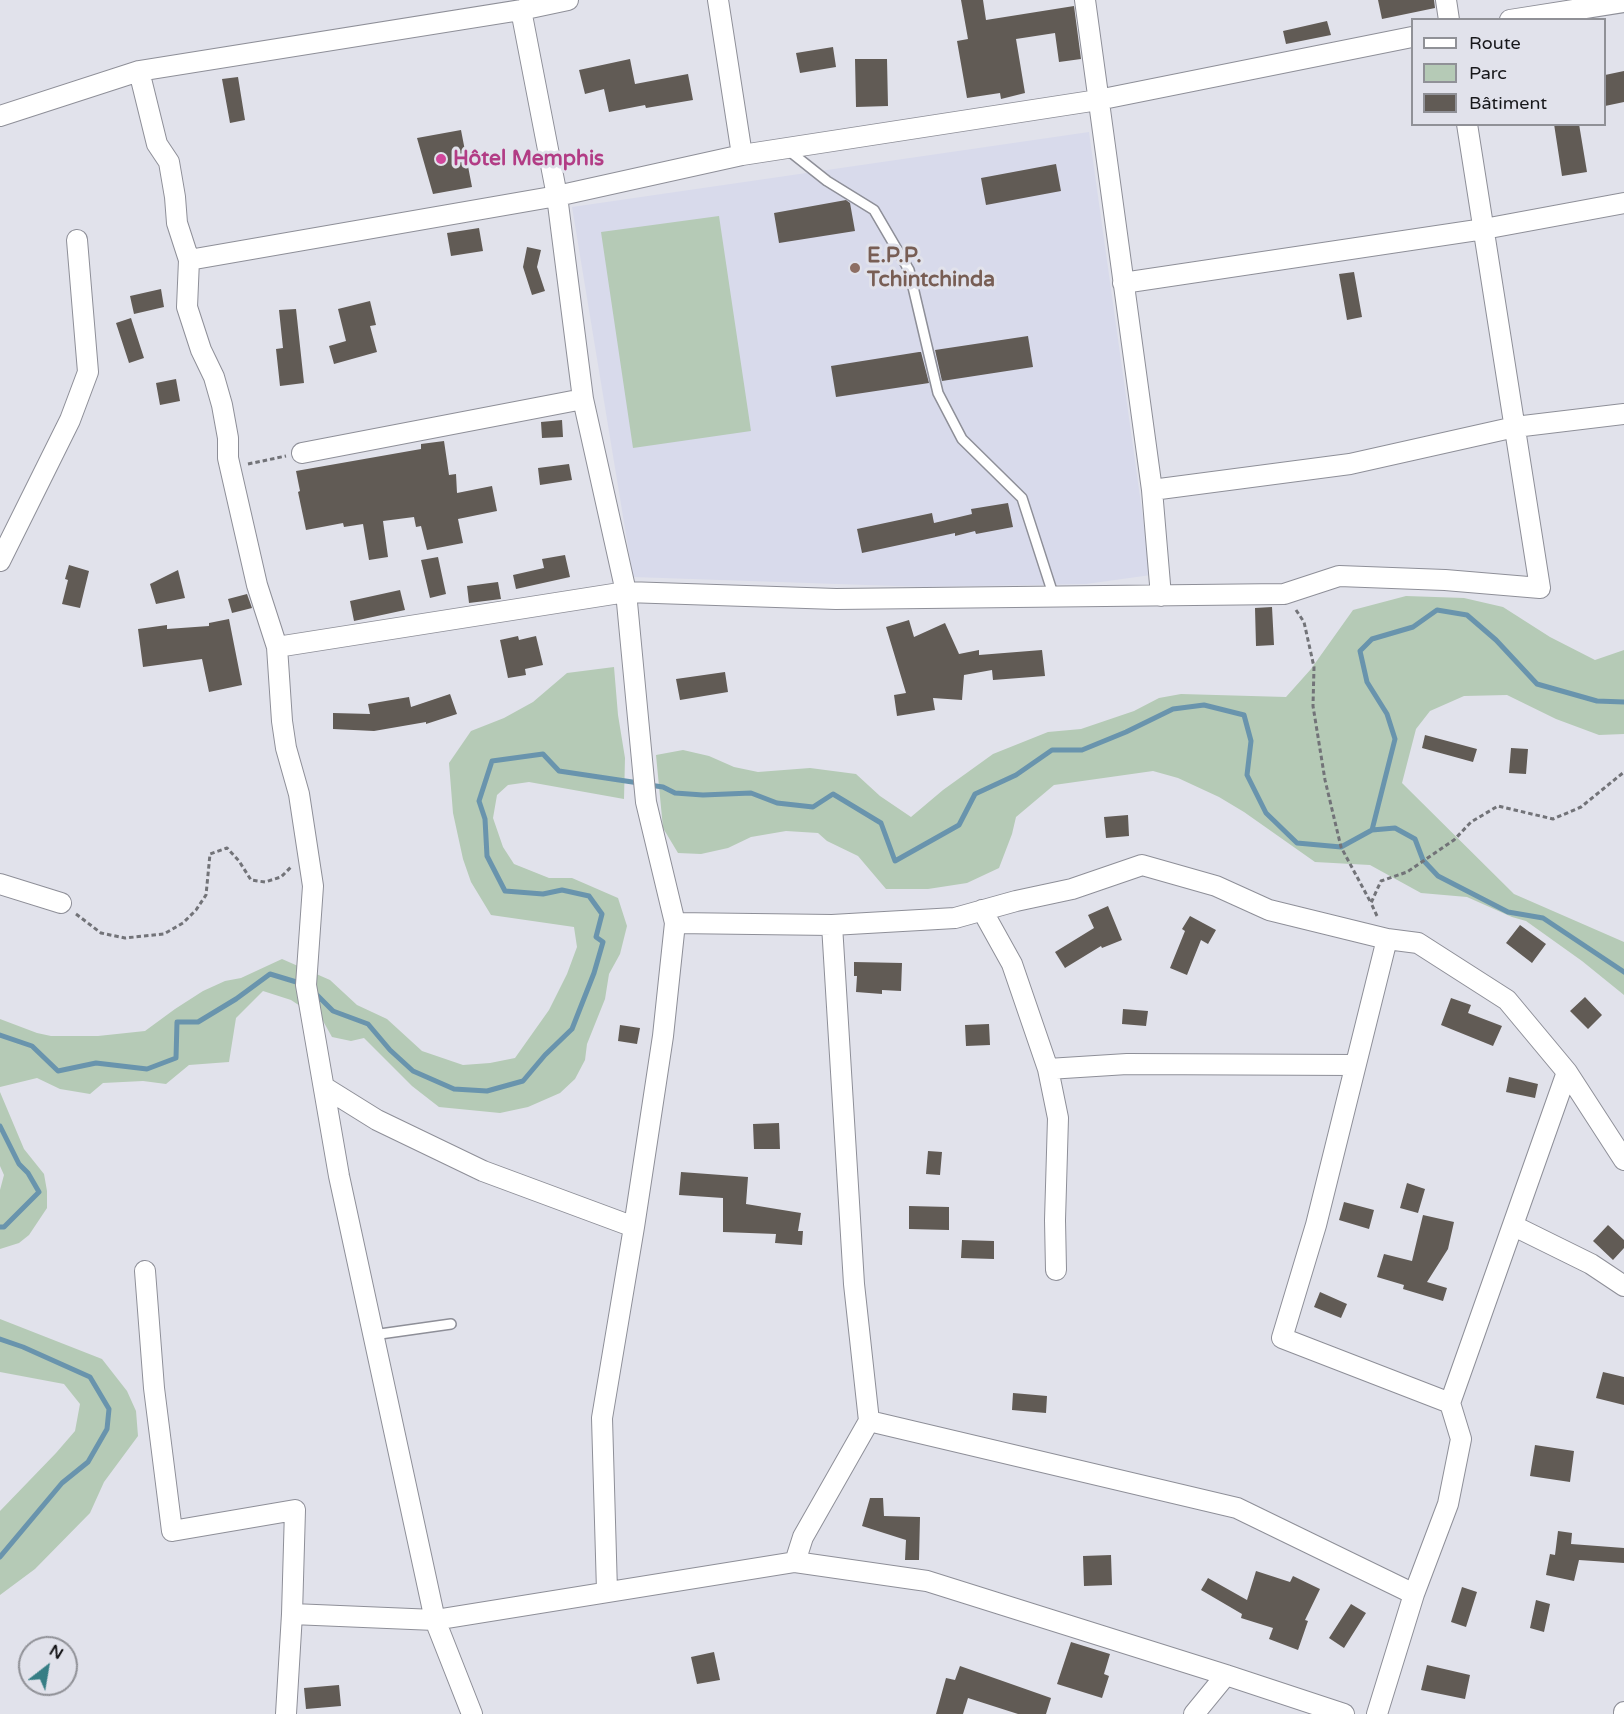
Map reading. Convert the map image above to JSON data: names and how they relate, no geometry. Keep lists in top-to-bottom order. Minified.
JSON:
{"places":["Hôtel Memphis","E.P.P. Tchintchinda"],"legend":["Route","Parc","Bâtiment"],"north":"top right"}
